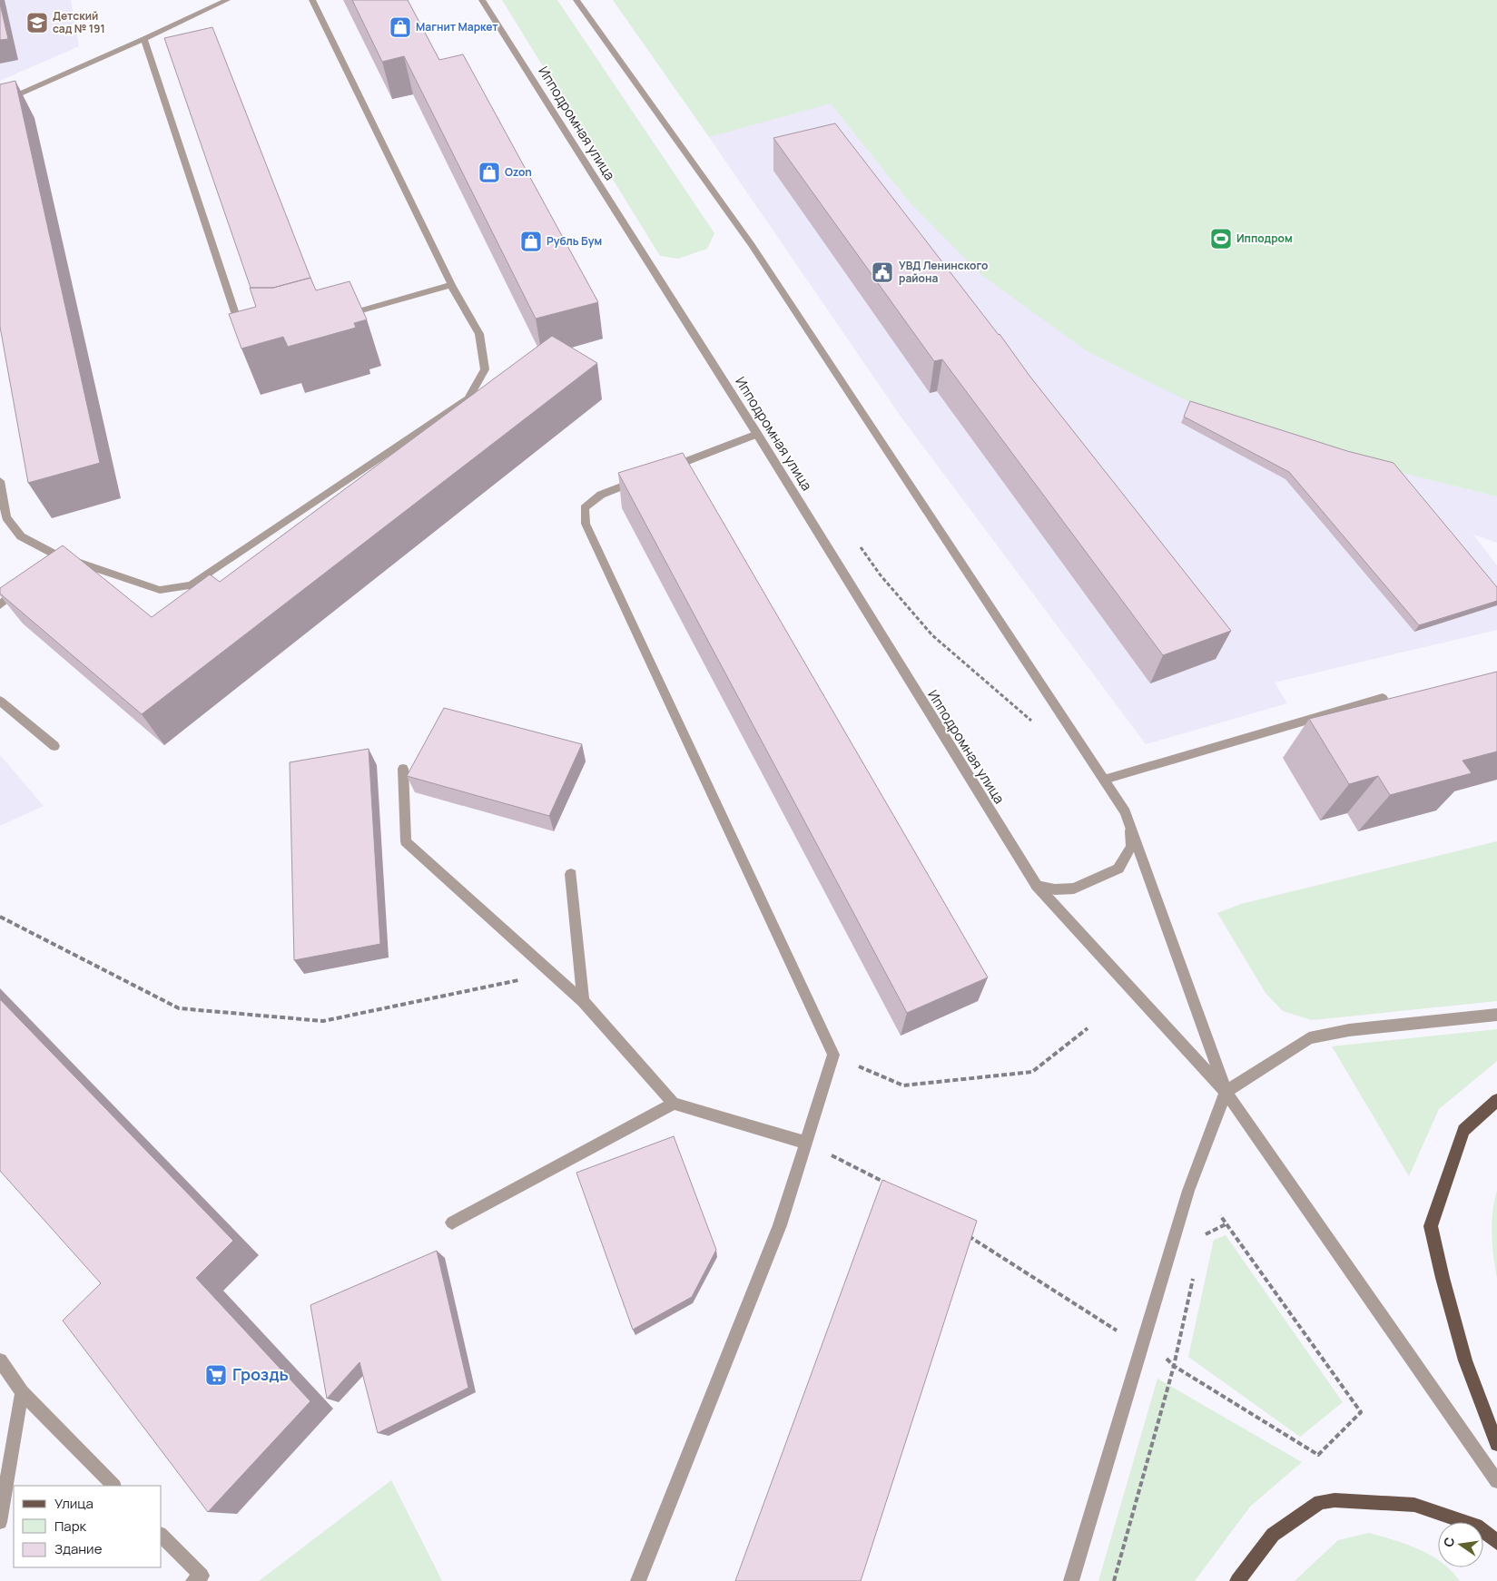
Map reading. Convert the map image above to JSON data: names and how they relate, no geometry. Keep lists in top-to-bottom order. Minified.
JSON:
{"streets":{"street":["Ипподромная улица"]},"places":{"school or university":["Детский сад № 191"],"shop":["Магнит Маркет","Ozon","Рубль Бум"],"sports":["Ипподром"],"public building":["УВД Ленинского района"],"supermarket":["Гроздь"]},"legend":["Улица","Парк","Здание"],"north":"left"}
